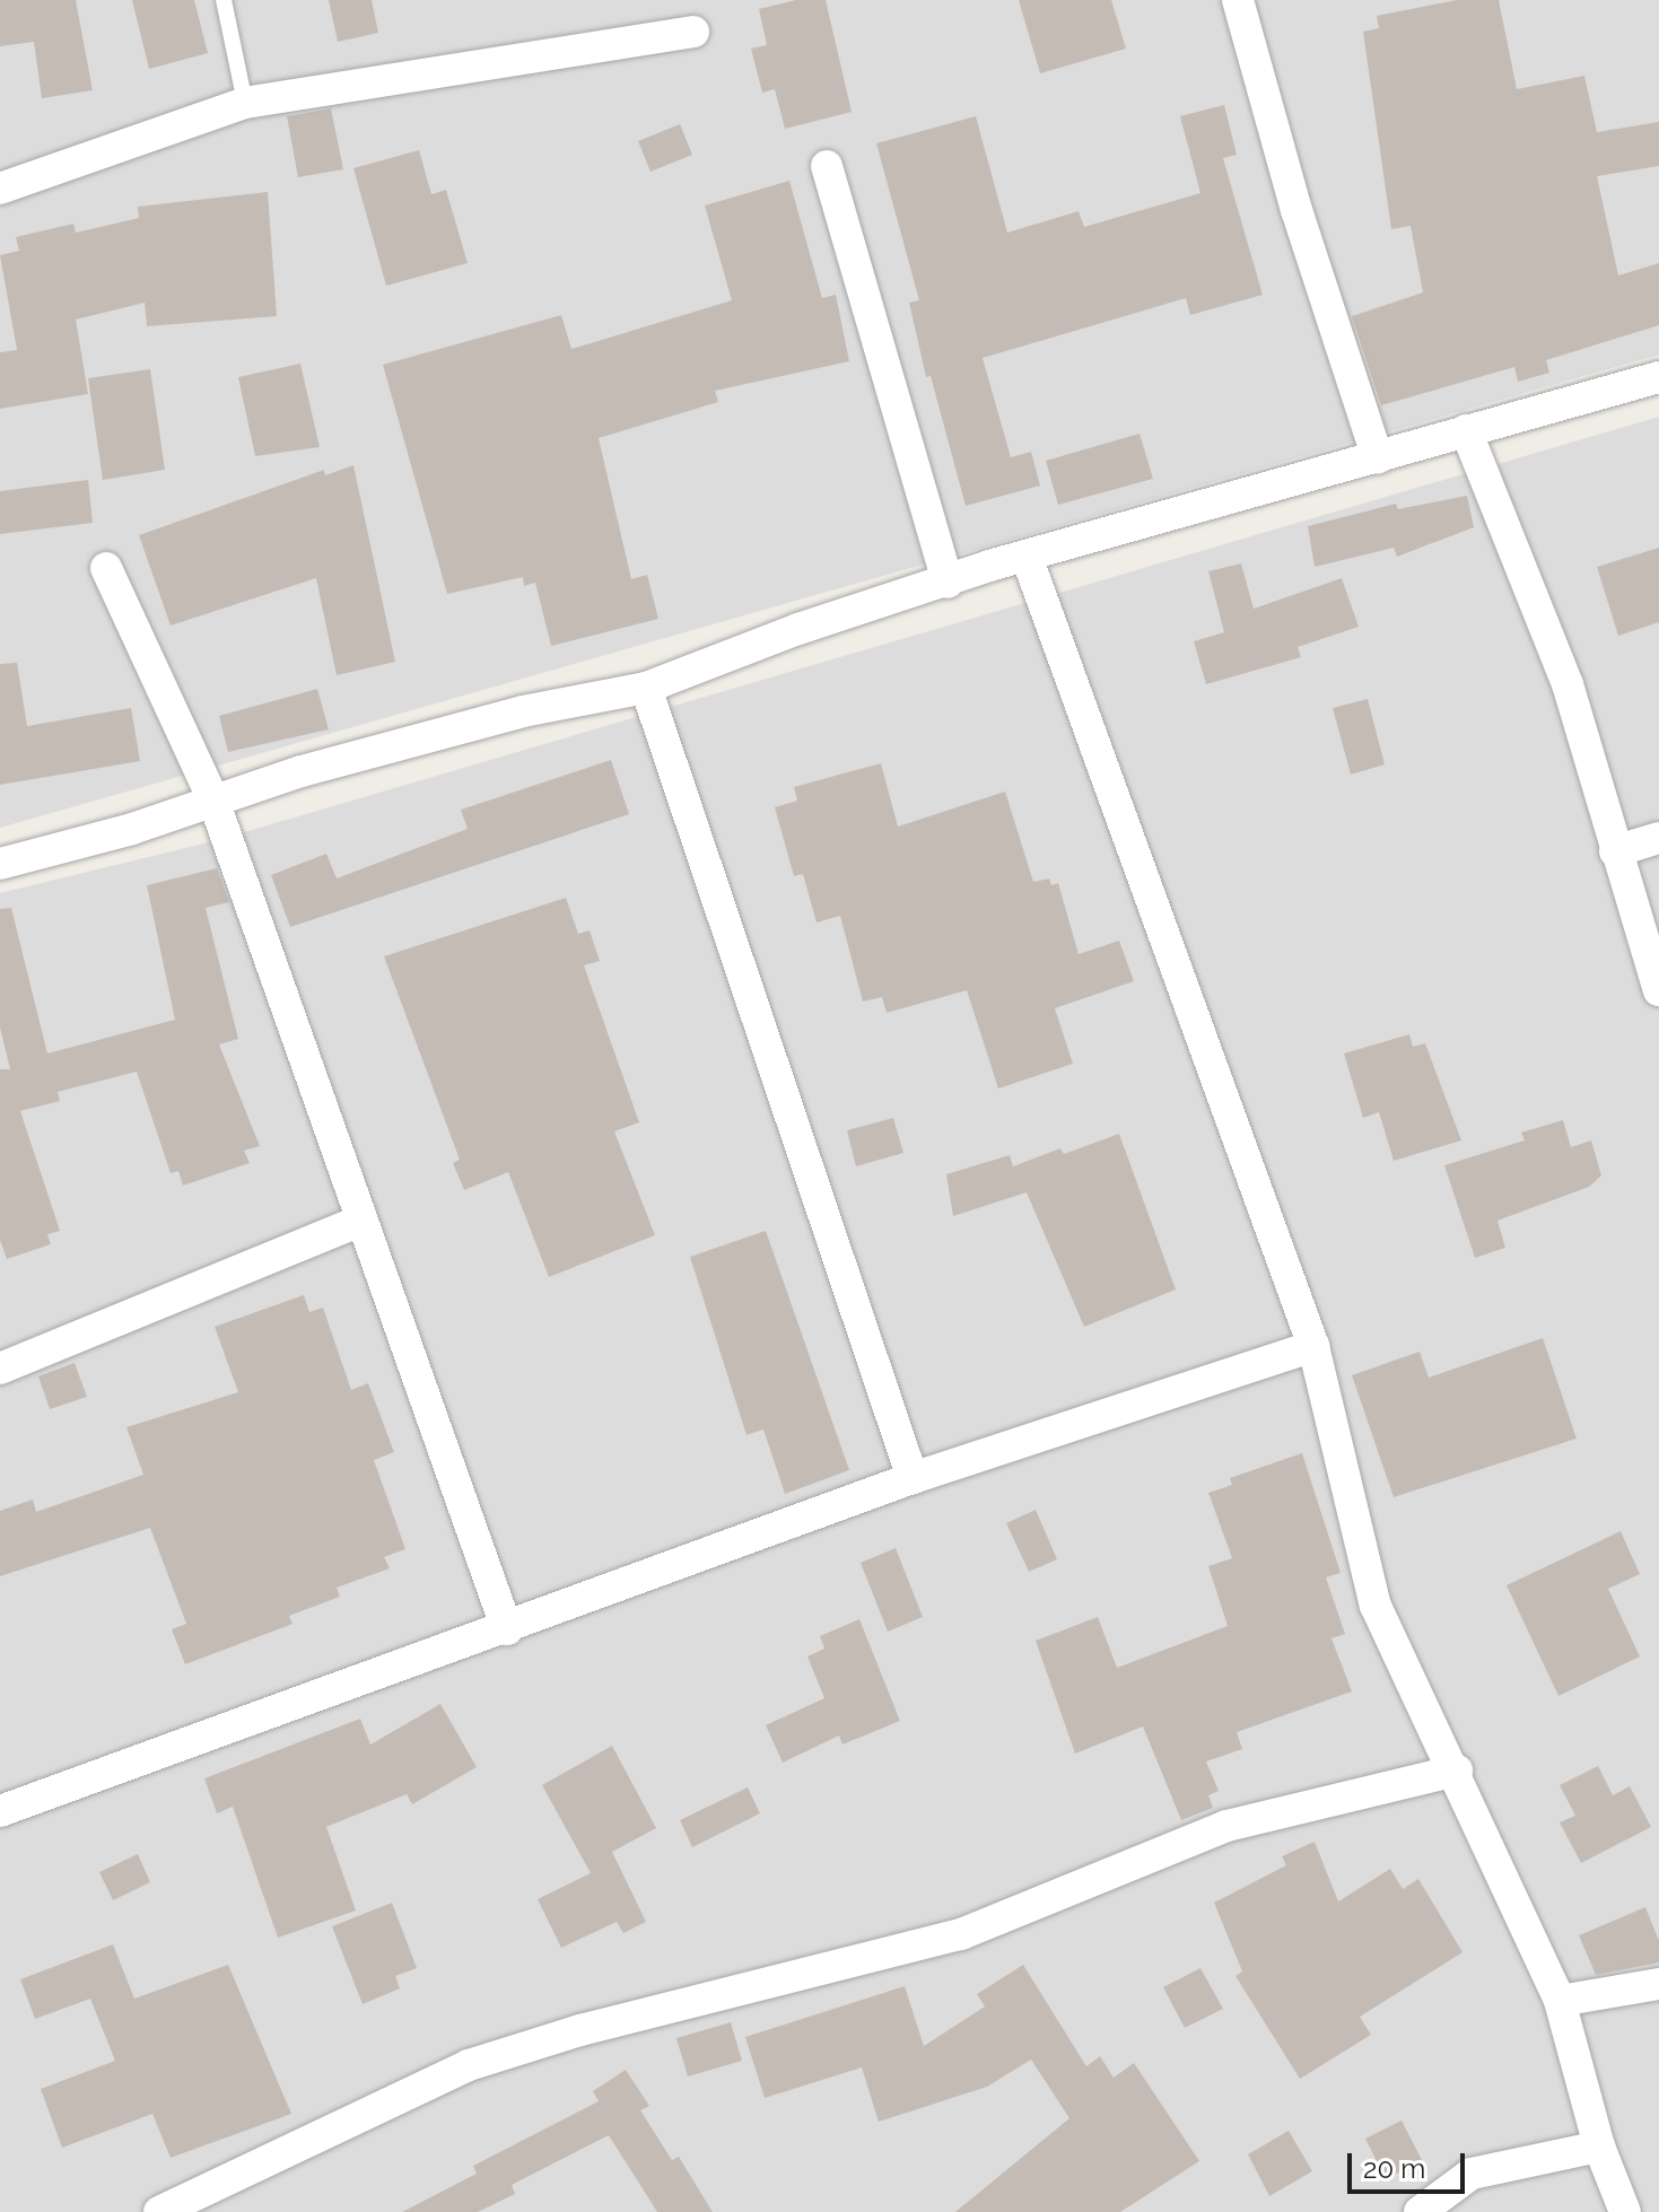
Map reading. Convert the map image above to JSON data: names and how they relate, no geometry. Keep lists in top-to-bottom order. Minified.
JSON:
{"scale_bar":"20 m"}
